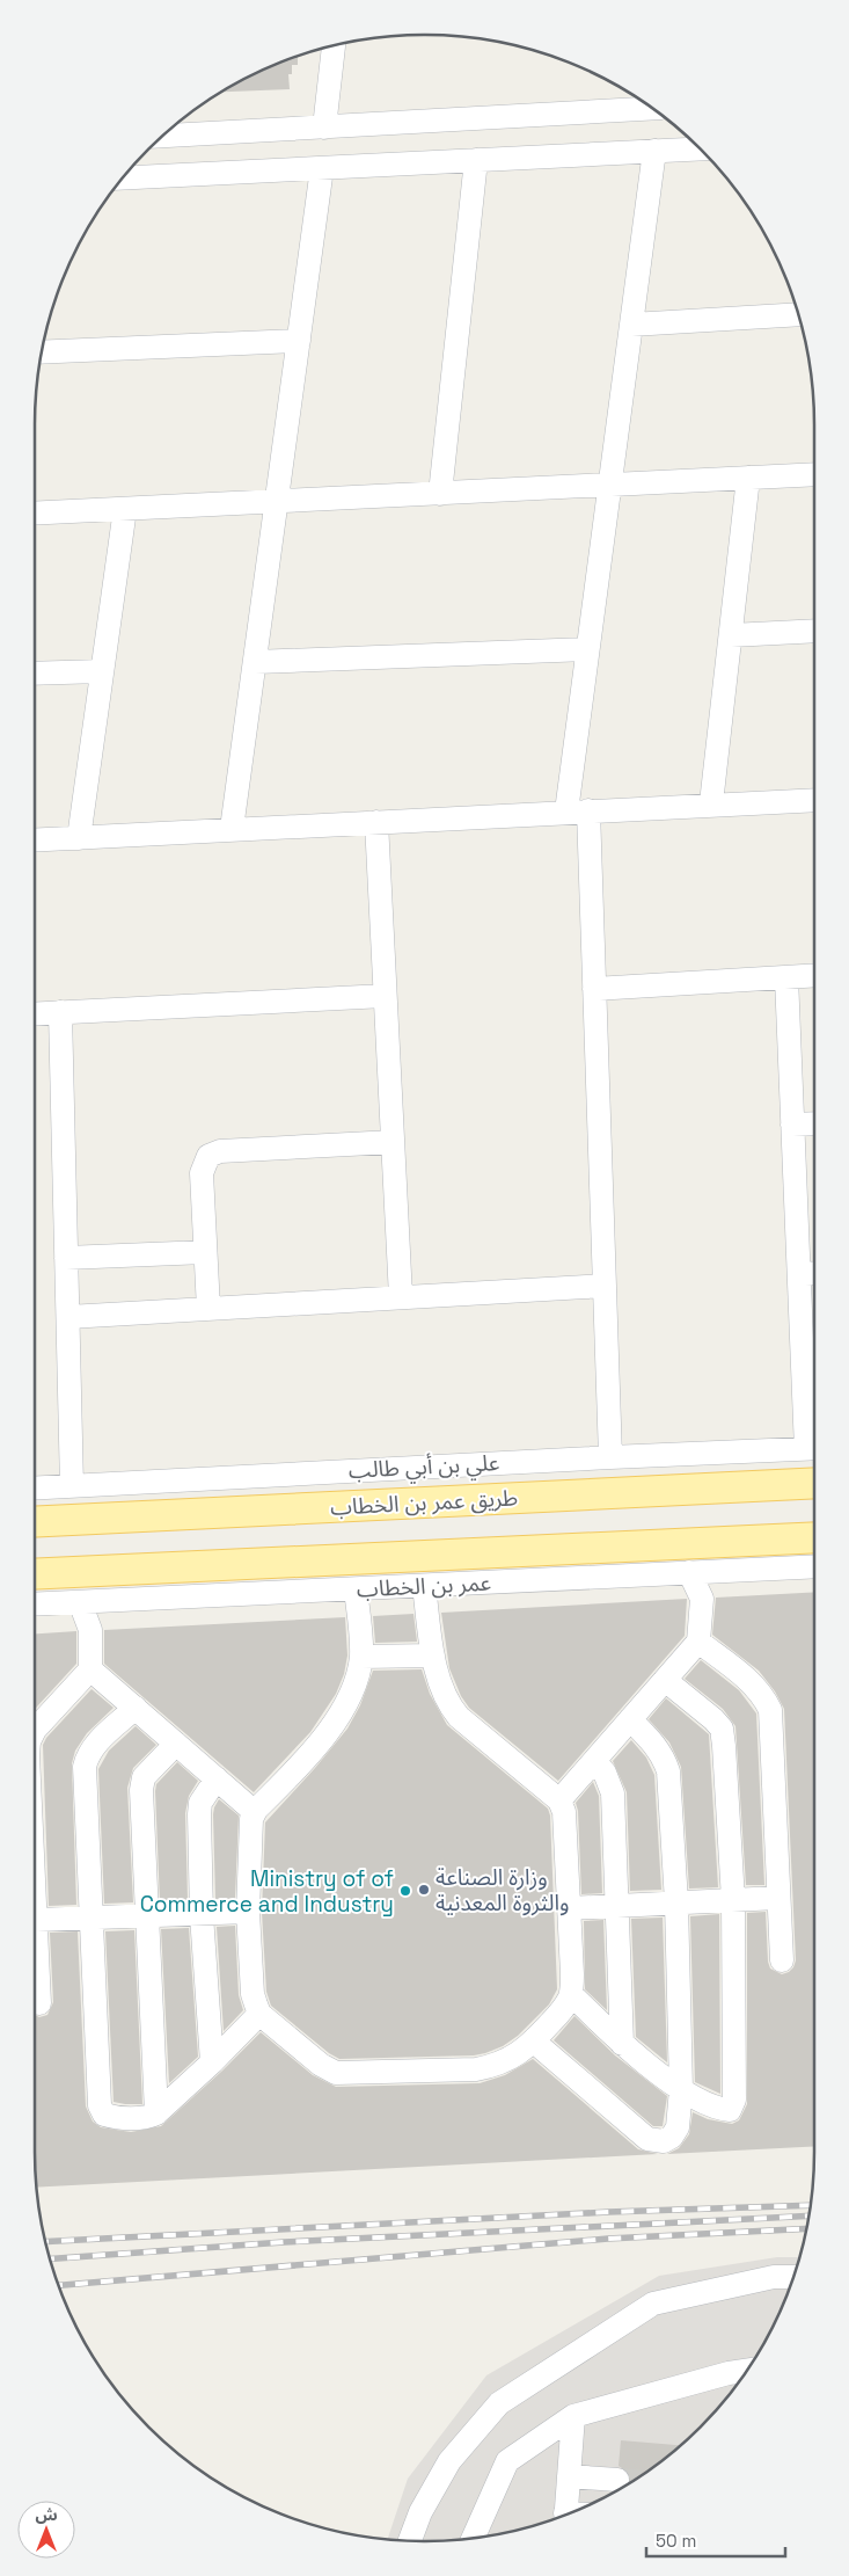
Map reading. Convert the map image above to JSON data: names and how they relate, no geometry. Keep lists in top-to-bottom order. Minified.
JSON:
{"streets":{"main road":["طريق عمر بن الخطاب"],"street":["علي بن أبي طالب","عمر بن الخطاب"]},"places":["وزارة الصناعة والثروة المعدنية","Ministry of of Commerce and Industry"],"scale_bar":"50 m","north":"top"}
